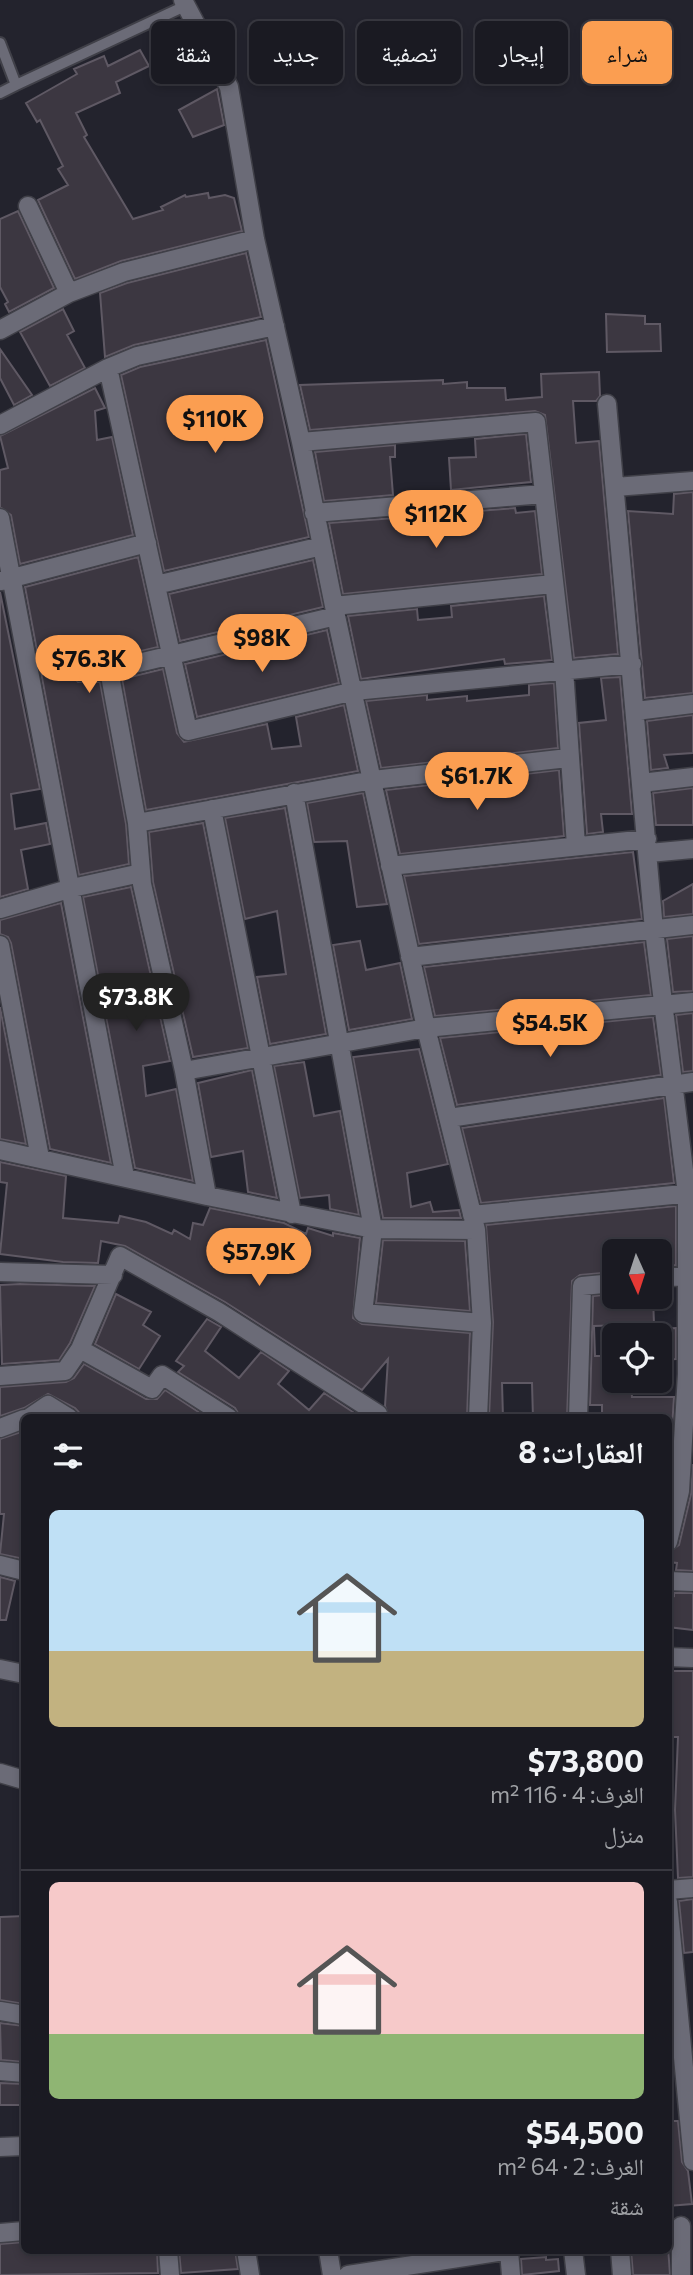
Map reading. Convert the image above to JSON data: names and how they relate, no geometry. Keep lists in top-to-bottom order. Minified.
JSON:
{"north":"bottom","page":{"chip":["شراء","إيجار","تصفية","جديد","شقة"],"price":["$110K","$112K","$98K","$76.3K","$61.7K","$73.8K","$54.5K","$57.9K"],"heading":"العقارات: 8","list":[{"name":"$73,800","note":"الغرف: 4 · 116 m² · منزل"},{"name":"$54,500","note":"الغرف: 2 · 64 m² · شقة"}]}}
